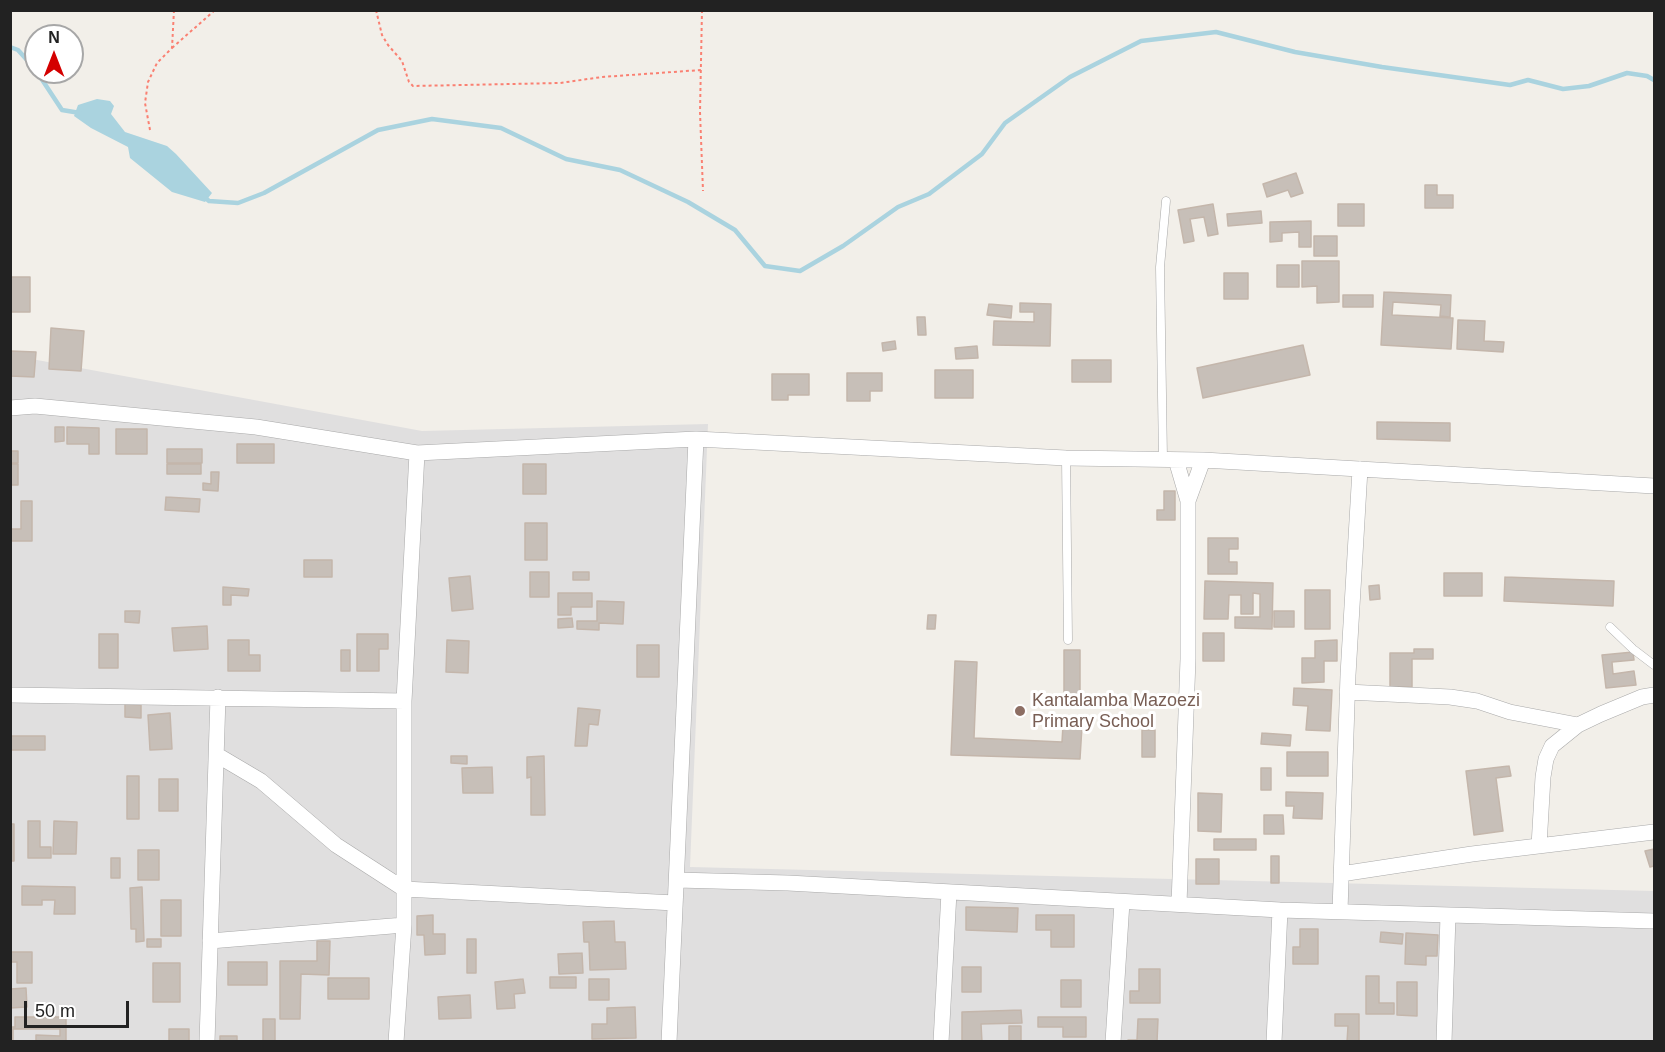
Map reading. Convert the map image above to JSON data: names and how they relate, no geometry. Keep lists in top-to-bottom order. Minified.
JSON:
{"places":["Kantalamba Mazoezi Primary School"],"scale_bar":"50 m","north":"top"}
